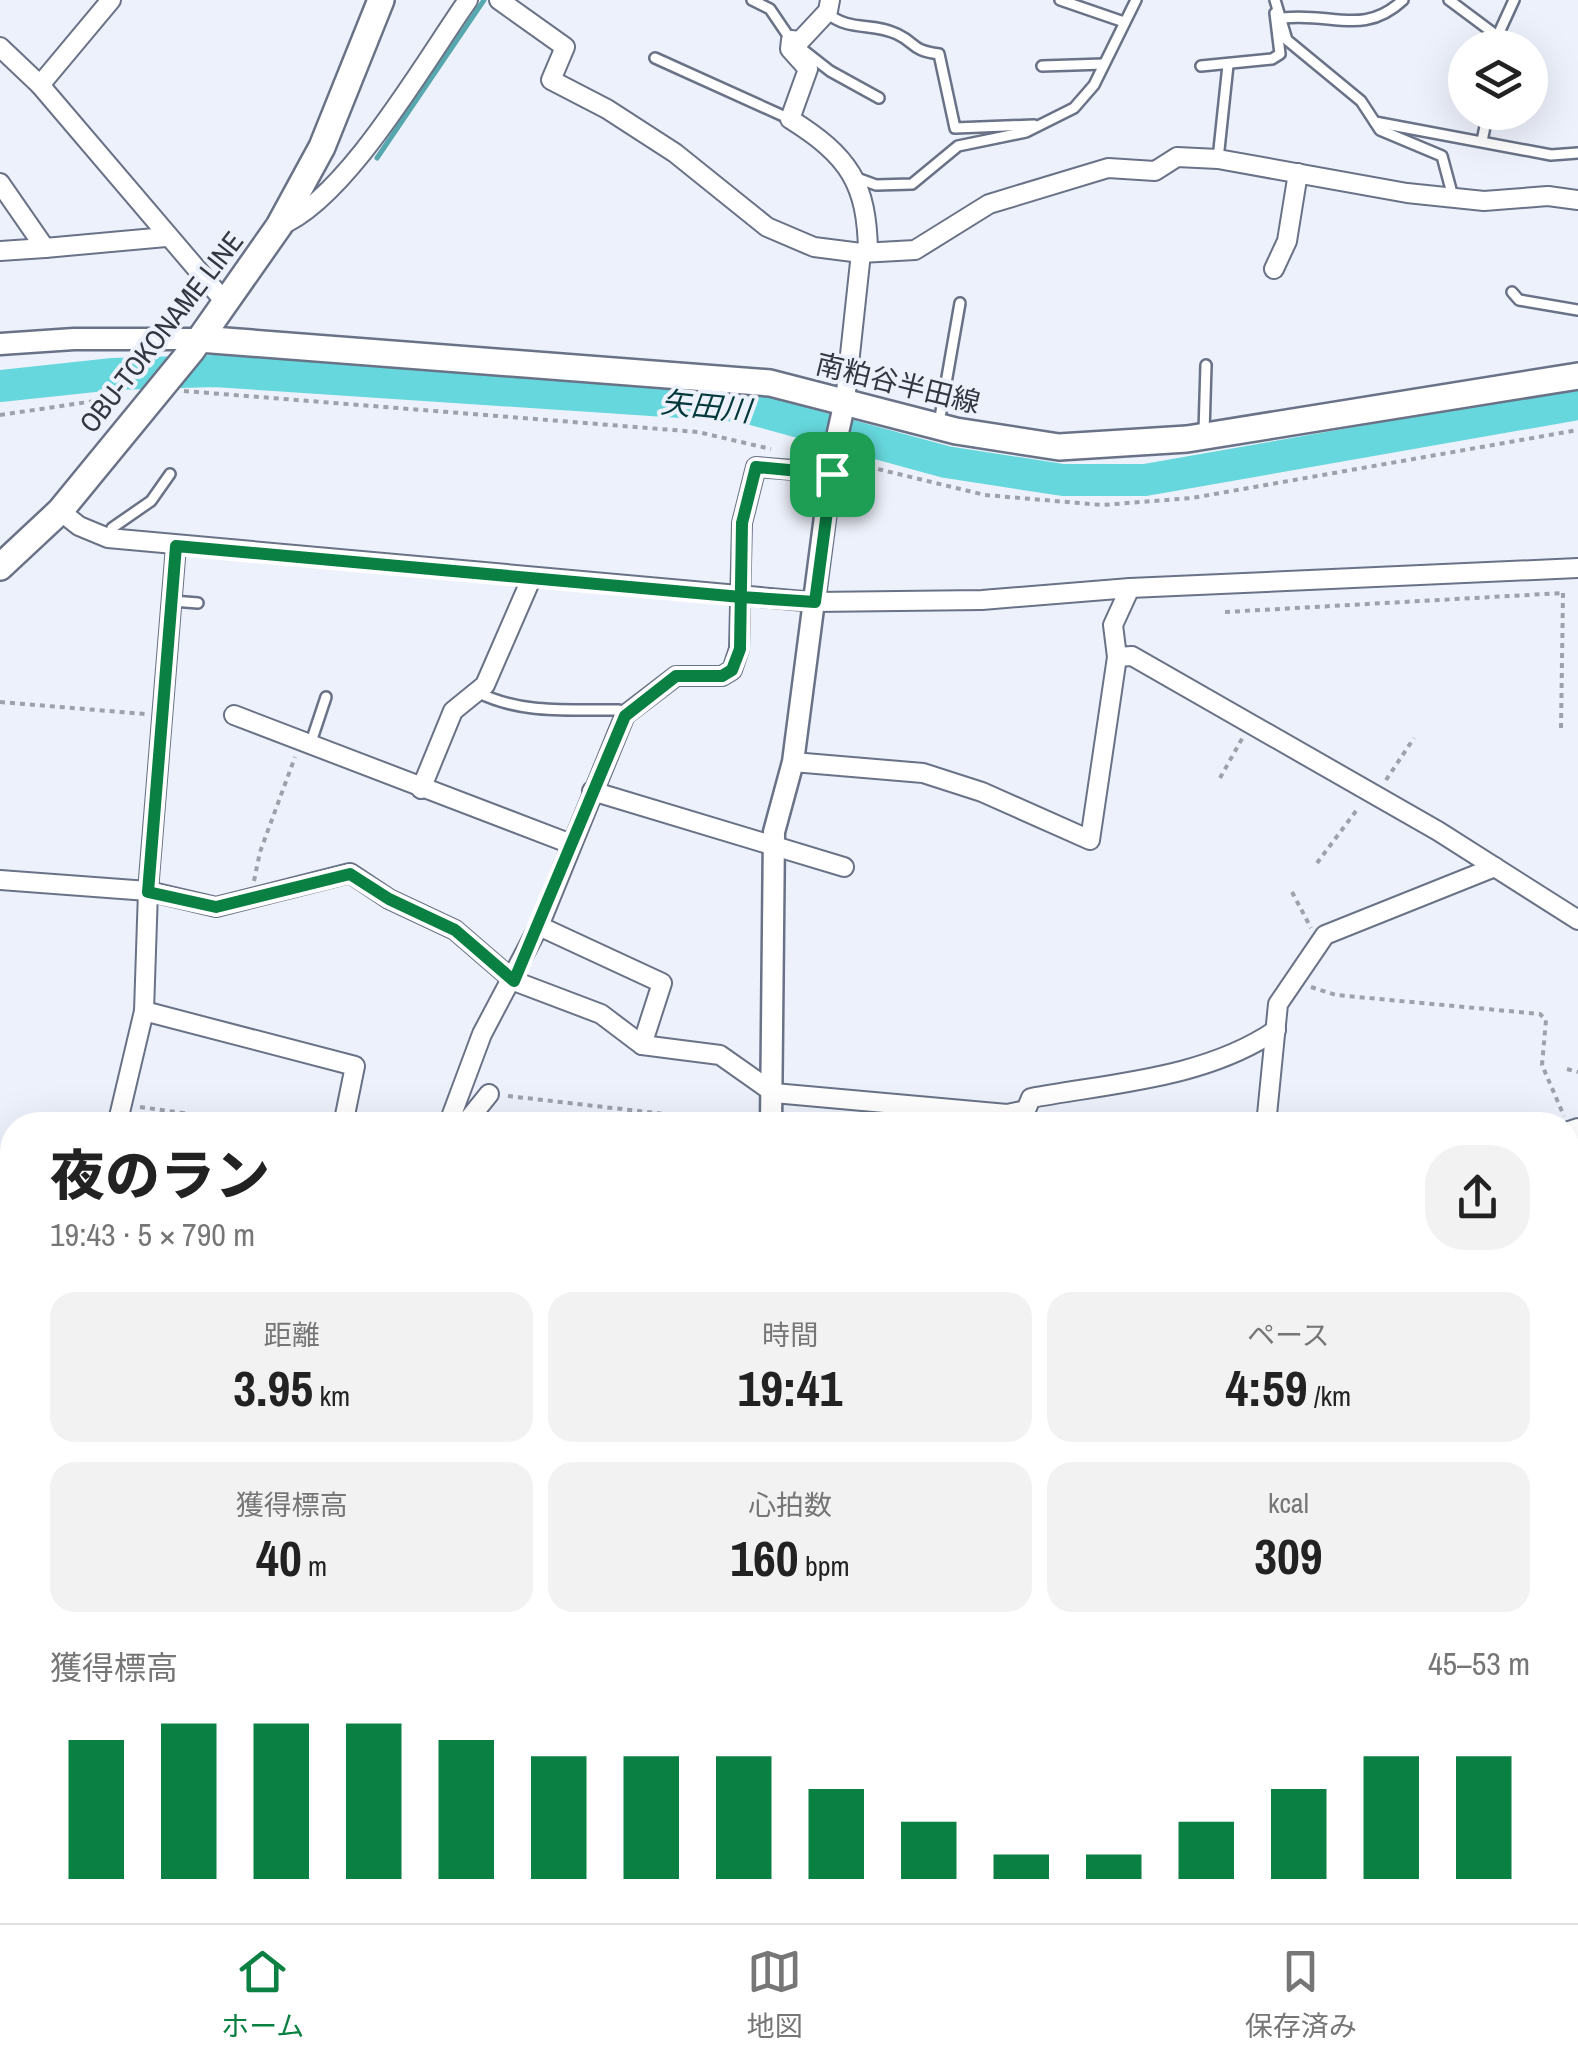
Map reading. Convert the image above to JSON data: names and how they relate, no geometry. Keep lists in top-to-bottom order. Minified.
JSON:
{"streets":{"main road":["OBU-TOKONAME LINE","南粕谷半田線"]},"crossings":[["OBU-TOKONAME LINE","南粕谷半田線"]],"water":["矢田川"],"page":{"heading":["夜のラン","19:43 · 5 × 790 m"],"stats":[["距離","3.95 km"],["時間","19:41"],["ペース","4:59 /km"],["獲得標高","40 m"],["心拍数","160 bpm"],["kcal","309"]],"chart":["獲得標高","45–53 m"],"tabs":["ホーム","地図","保存済み"]}}
